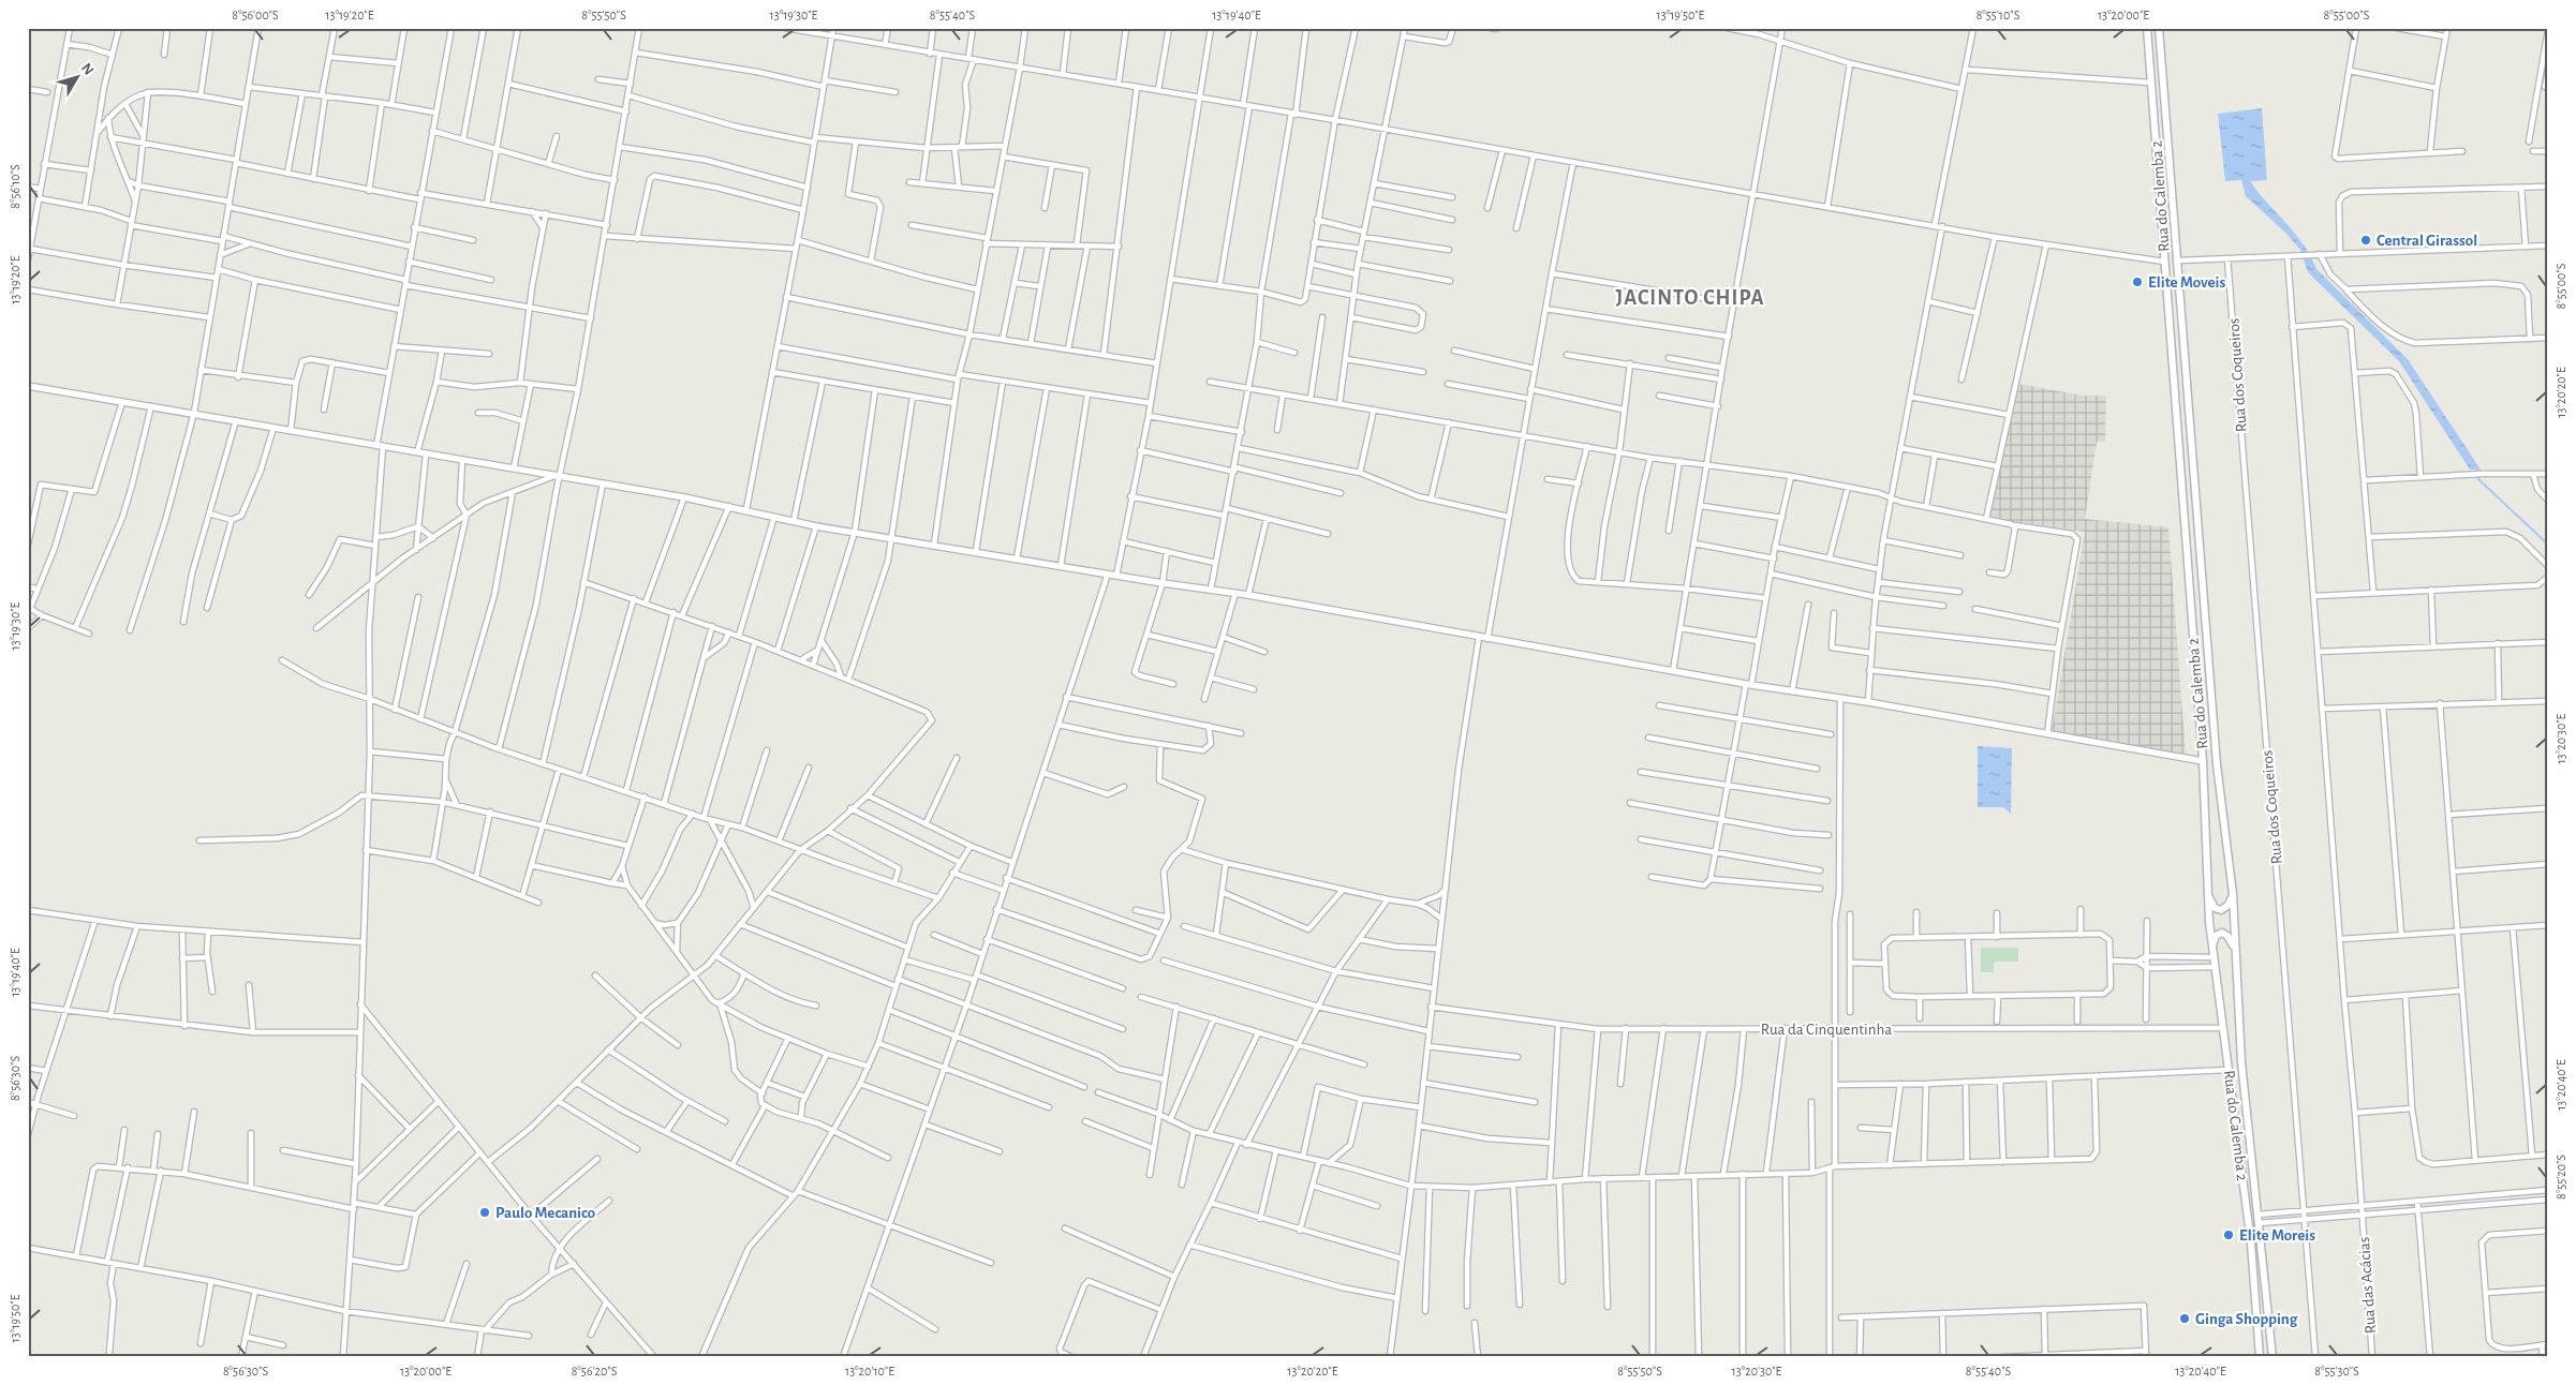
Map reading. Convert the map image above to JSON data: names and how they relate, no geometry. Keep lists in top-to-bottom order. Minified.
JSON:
{"streets":{"main road":["Rua do Calemba 2"],"street":["Rua dos Coqueiros","Rua da Cinquentinha","Rua das Acácias"]},"crossings":[["Rua do Calemba 2","Rua da Cinquentinha"]],"districts":["JACINTO CHIPA"],"places":["Central Girassol","Elite Moveis","Paulo Mecanico","Elite Moreis","Ginga Shopping"],"north":"top right","coordinates":["8°56'00\"S","13°19'20\"E","8°55'50\"S","13°19'30\"E","8°55'40\"S","13°19'40\"E","13°19'50\"E","8°55'10\"S","13°20'00\"E","8°55'00\"S","8°56'10\"S","13°20'20\"E","13°20'30\"E","8°56'30\"S","13°20'40\"E","8°55'20\"S","8°56'20\"S","13°20'10\"E","8°55'30\"S"]}
